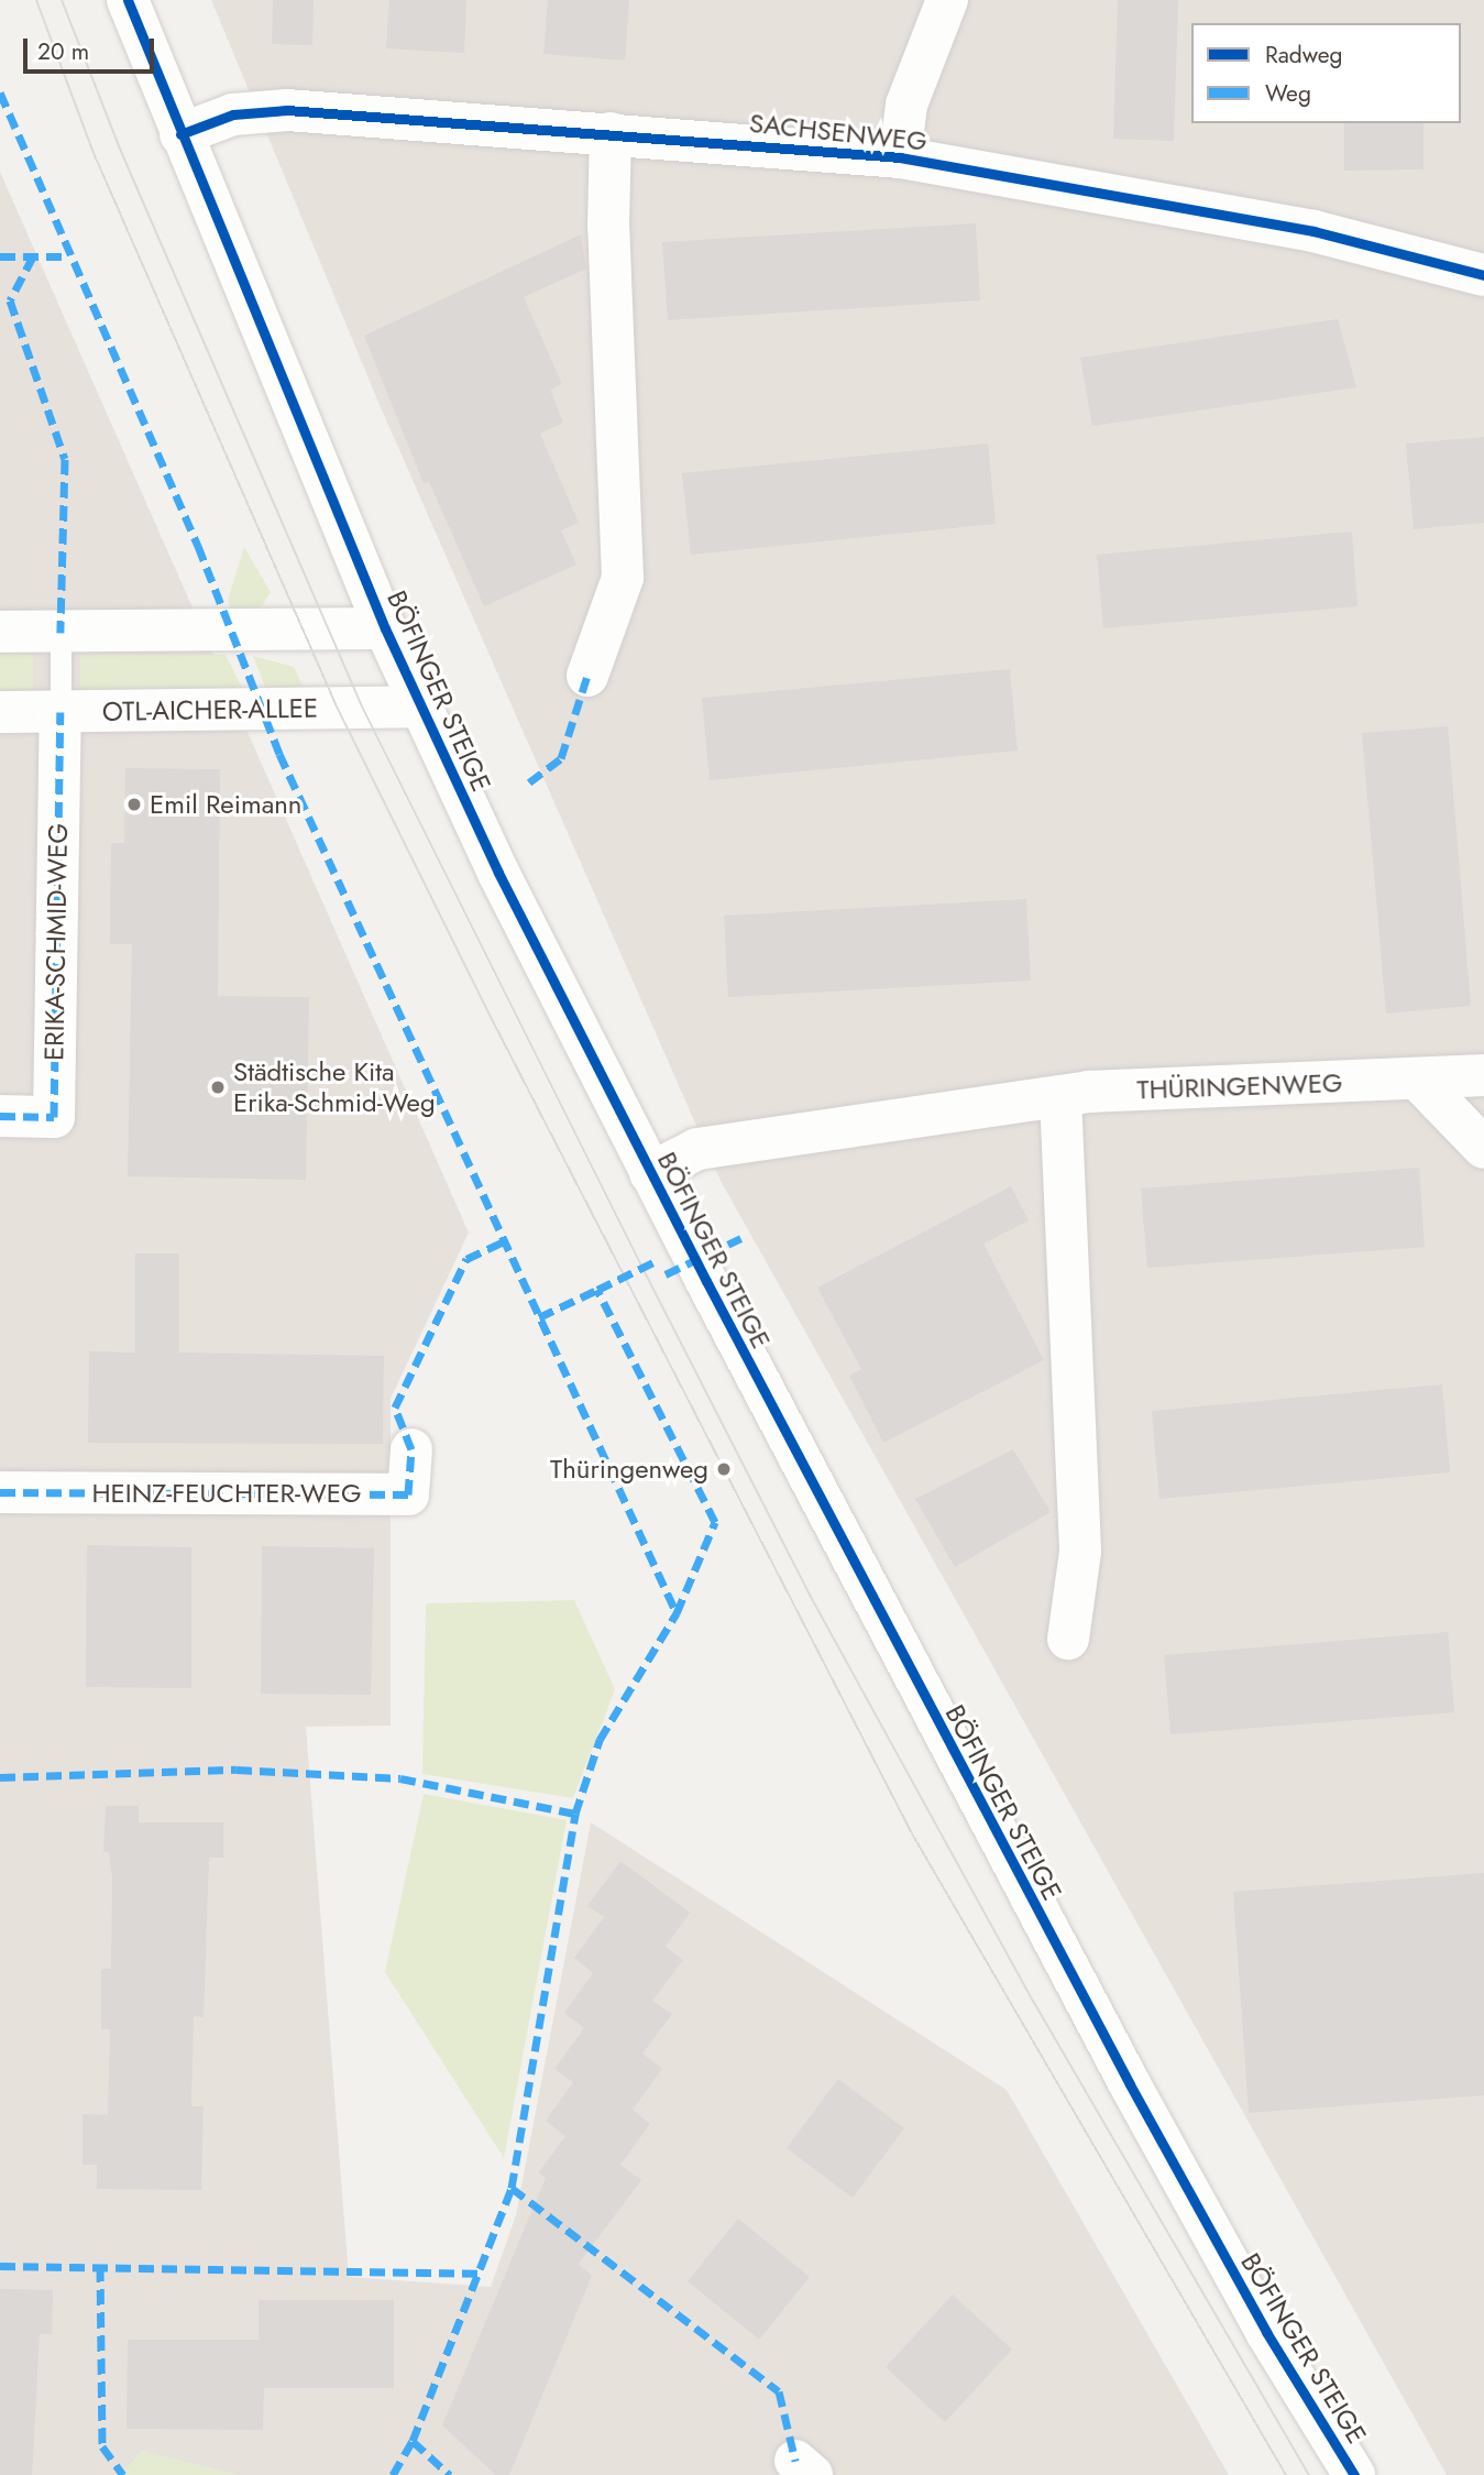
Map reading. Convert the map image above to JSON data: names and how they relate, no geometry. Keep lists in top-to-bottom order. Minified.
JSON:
{"streets":{"street":["SACHSENWEG","BÖFINGER STEIGE","OTL-AICHER-ALLEE","ERIKA-SCHMID-WEG","THÜRINGENWEG","HEINZ-FEUCHTER-WEG"]},"crossings":[["SACHSENWEG","BÖFINGER STEIGE"],["BÖFINGER STEIGE","OTL-AICHER-ALLEE"],["BÖFINGER STEIGE","THÜRINGENWEG"],["OTL-AICHER-ALLEE","ERIKA-SCHMID-WEG"]],"places":["Emil Reimann","Städtische Kita Erika-Schmid-Weg","Thüringenweg"],"legend":["Radweg","Weg"],"scale_bar":"20 m"}
